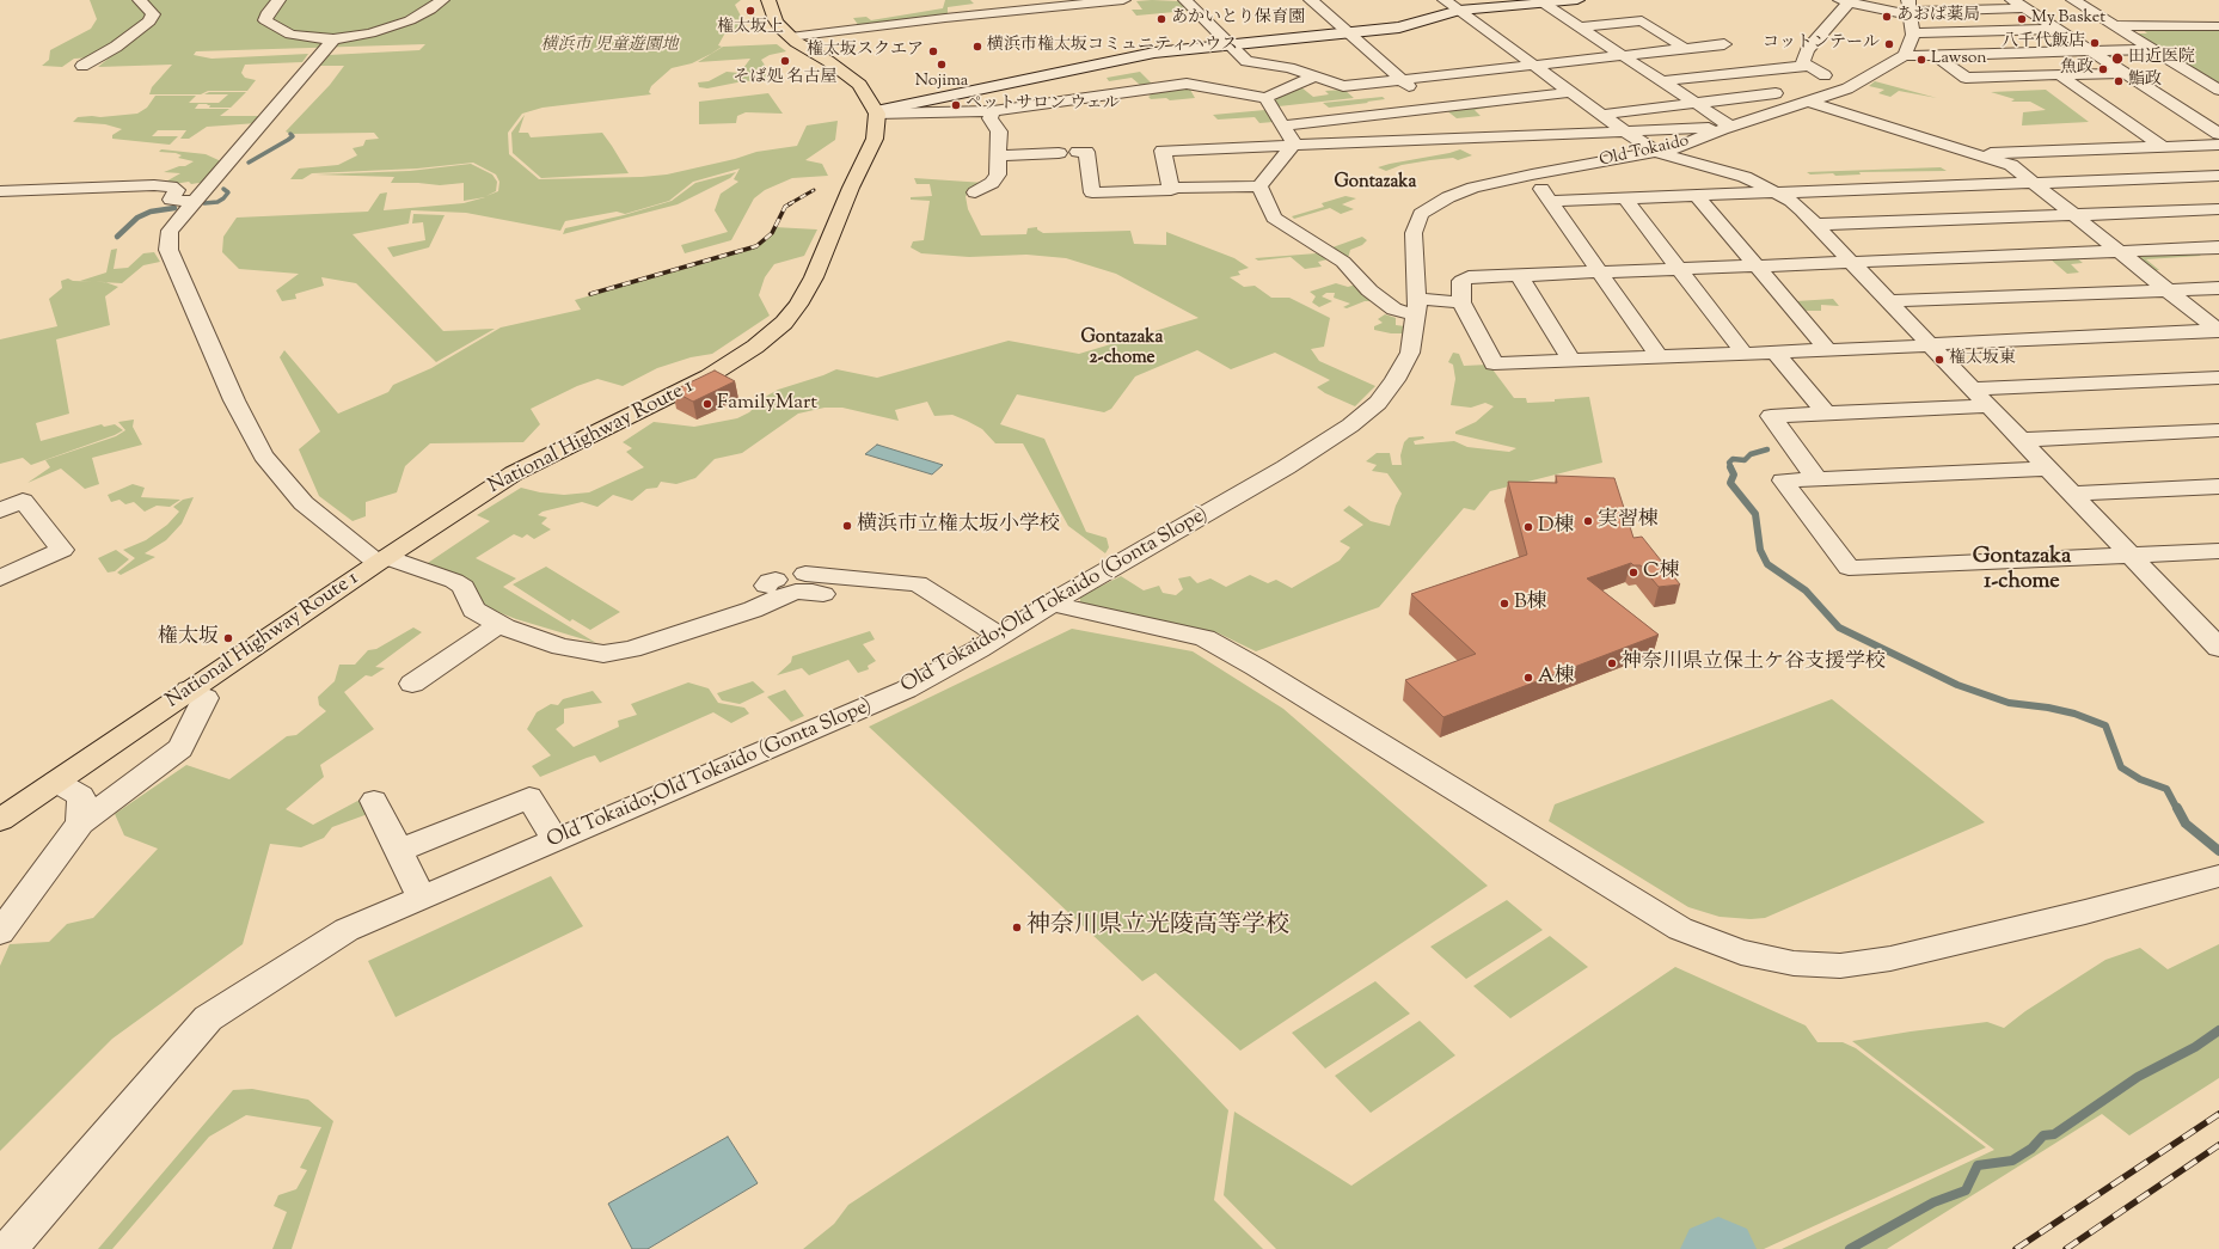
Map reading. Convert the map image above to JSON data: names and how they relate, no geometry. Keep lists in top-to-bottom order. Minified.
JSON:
{"streets":{"highway":["National Highway Route 1"],"street":["Old Tokaido","Old Tokaido;Old Tokaido (Gonta Slope)"]},"crossings":[["Old Tokaido","Old Tokaido;Old Tokaido (Gonta Slope)"]],"districts":["Gontazaka","Gontazaka 2-chome","Gontazaka 1-chome"],"parks":["横浜市 児童遊園地"],"places":["権太坂上","あおば薬局","あかいとり保育園","My Basket","八千代飯店","コットンテール","横浜市権太坂コミュニティハウス","権太坂スクエア","田近医院","Lawson","そば処 名古屋","Nojima","魚政","鮨政","ペットサロン ウェル","権太坂東","FamilyMart","実習棟","横浜市立権太坂小学校","D棟","C棟","B棟","権太坂","神奈川県立保土ケ谷支援学校","A棟","神奈川県立光陵高等学校"]}
